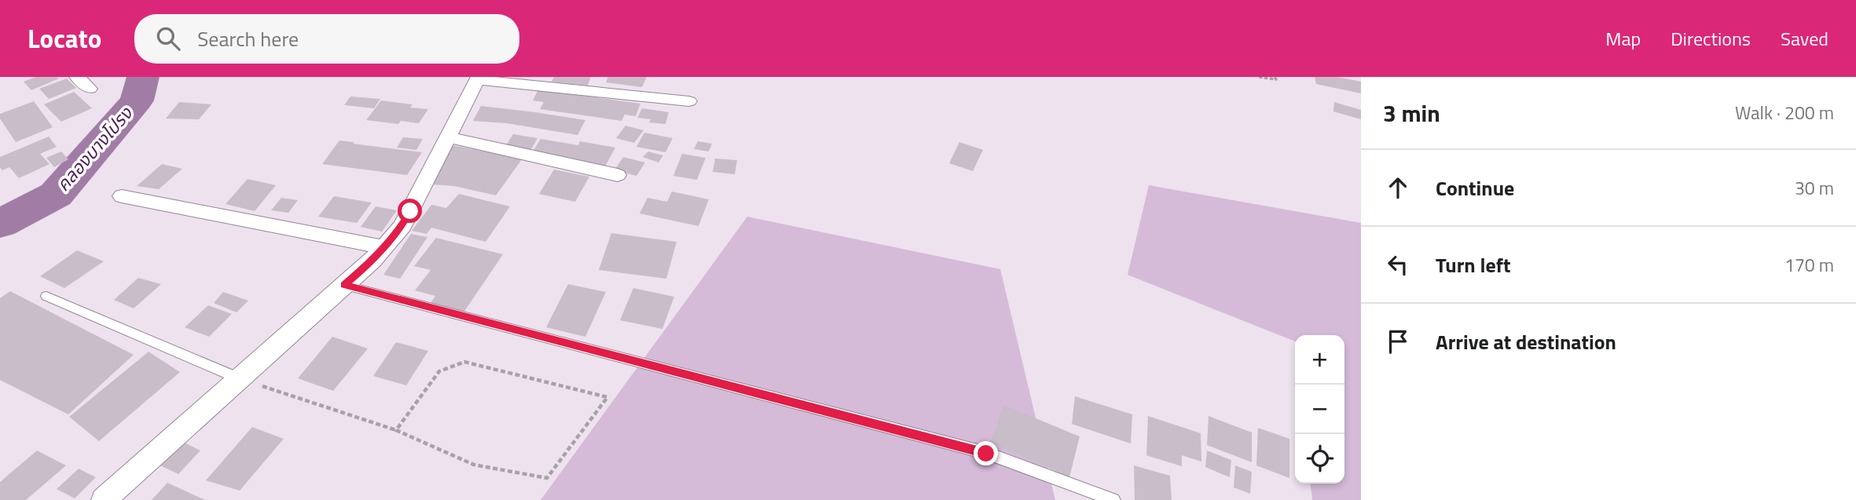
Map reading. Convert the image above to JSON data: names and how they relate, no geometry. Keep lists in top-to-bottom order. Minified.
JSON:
{"water":["คลองบางโปรง"],"page":{"header":"Locato","search":"Search here","nav":["Map","Directions","Saved"],"heading":["3 min","Walk · 200 m"],"list":[["Continue","30 m"],["Turn left","170 m"],"Arrive at destination"],"map_buttons":["+","−"]}}
